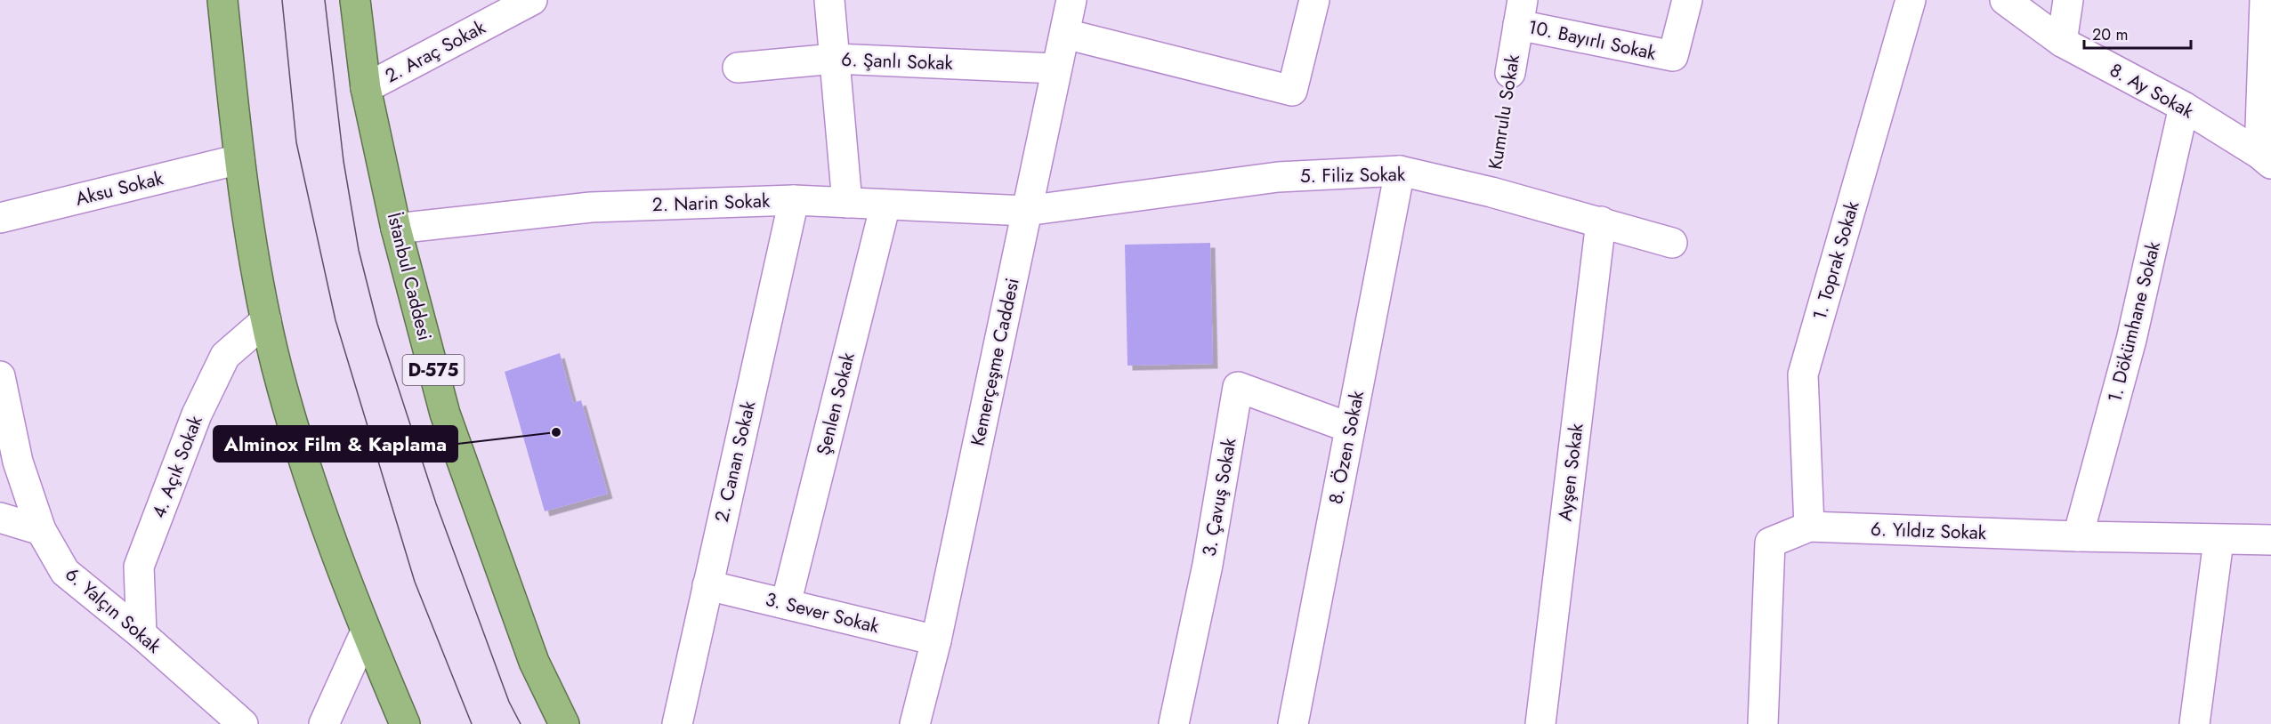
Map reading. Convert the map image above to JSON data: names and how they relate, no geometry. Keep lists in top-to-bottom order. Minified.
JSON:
{"streets":{"highway":["İstanbul Caddesi","D-575"],"street":["10. Bayırlı Sokak","2. Araç Sokak","6. Şanlı Sokak","8. Ay Sokak","Kumrulu Sokak","5. Filiz Sokak","Aksu Sokak","2. Narin Sokak","1. Toprak Sokak","1. Dökümhane Sokak","Kemerçeşme Caddesi","Şenlen Sokak","8. Özen Sokak","2. Canan Sokak","4. Açık Sokak","Ayşen Sokak","3. Çavuş Sokak","6. Yıldız Sokak","6. Yalçın Sokak","3. Sever Sokak"]},"crossings":[["10. Bayırlı Sokak","Kumrulu Sokak"],["2. Araç Sokak","İstanbul Caddesi"],["6. Şanlı Sokak","Kemerçeşme Caddesi"],["8. Ay Sokak","1. Dökümhane Sokak"],["Kumrulu Sokak","5. Filiz Sokak"],["5. Filiz Sokak","2. Narin Sokak"],["5. Filiz Sokak","Kemerçeşme Caddesi"],["5. Filiz Sokak","8. Özen Sokak"],["5. Filiz Sokak","Ayşen Sokak"],["2. Narin Sokak","İstanbul Caddesi"],["2. Narin Sokak","Kemerçeşme Caddesi"],["2. Narin Sokak","Şenlen Sokak"],["2. Narin Sokak","2. Canan Sokak"],["1. Toprak Sokak","6. Yıldız Sokak"],["1. Dökümhane Sokak","6. Yıldız Sokak"],["Kemerçeşme Caddesi","3. Sever Sokak"],["Şenlen Sokak","3. Sever Sokak"],["8. Özen Sokak","3. Çavuş Sokak"],["2. Canan Sokak","3. Sever Sokak"],["4. Açık Sokak","6. Yalçın Sokak"]],"places":["Alminox Film & Kaplama"],"scale_bar":"20 m"}
